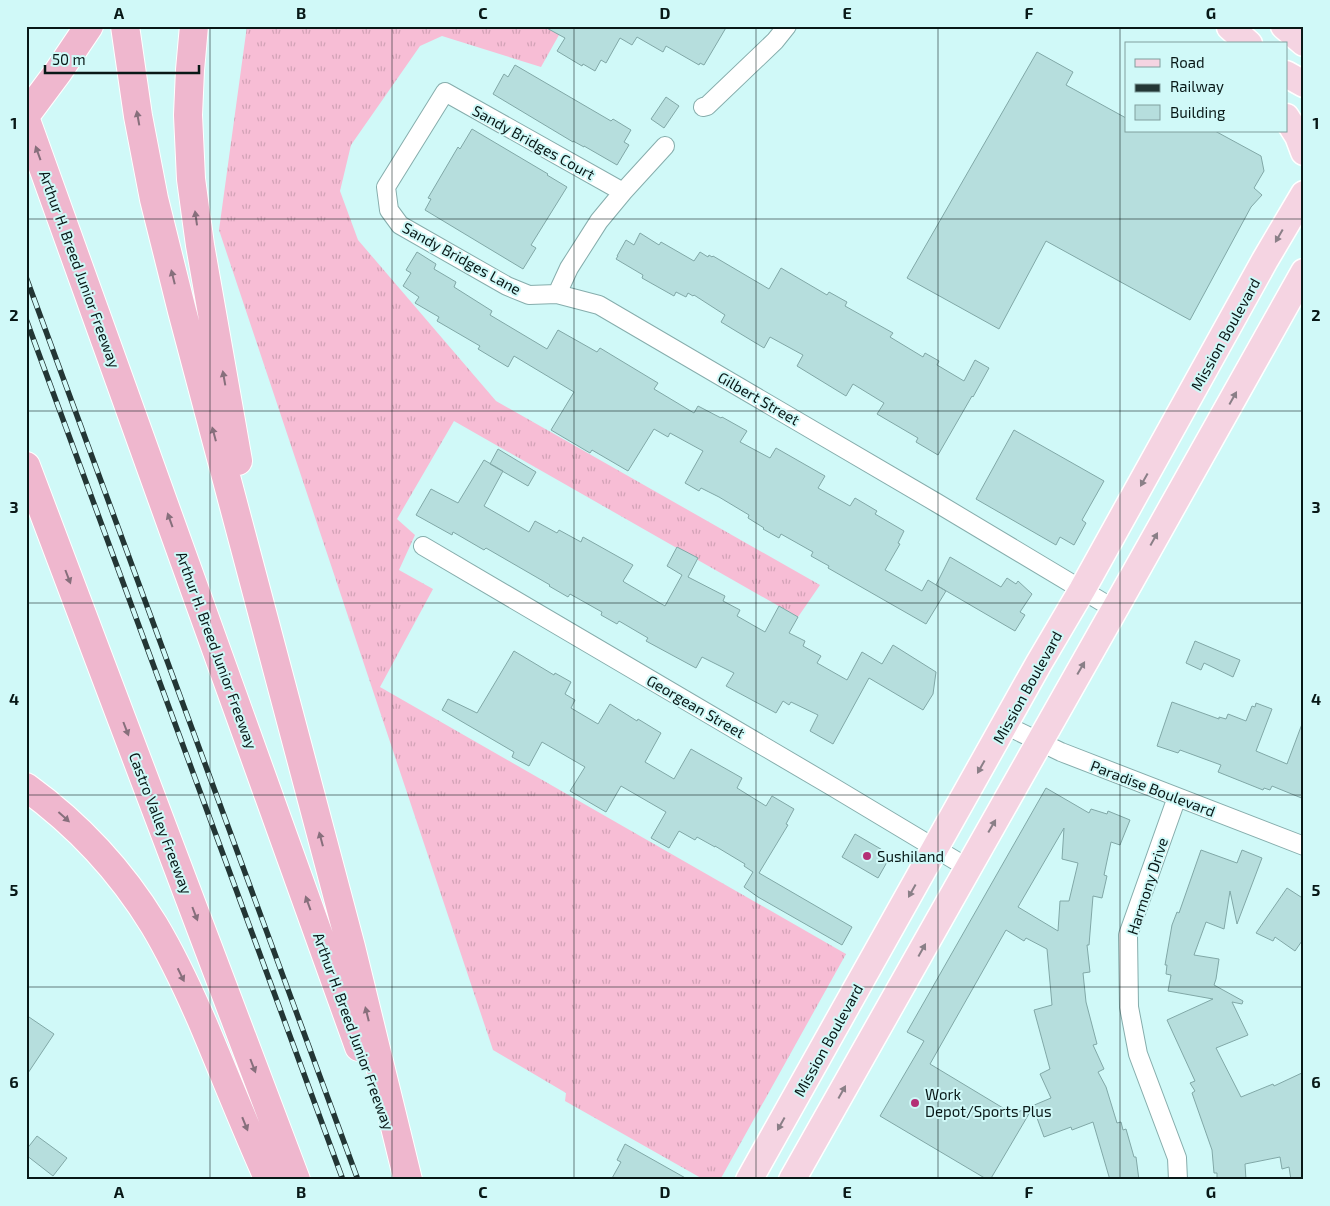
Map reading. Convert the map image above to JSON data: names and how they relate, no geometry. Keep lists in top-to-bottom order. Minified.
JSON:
{"streets":{"highway":["Arthur H. Breed Junior Freeway","Castro Valley Freeway"],"main road":["Mission Boulevard"],"street":["Sandy Bridges Court","Sandy Bridges Lane","Gilbert Street","Georgean Street","Paradise Boulevard","Harmony Drive"]},"crossings":[["Sandy Bridges Court","Sandy Bridges Lane"],["Sandy Bridges Lane","Gilbert Street"],["Mission Boulevard","Gilbert Street"],["Mission Boulevard","Georgean Street"],["Mission Boulevard","Paradise Boulevard"],["Paradise Boulevard","Harmony Drive"]],"places":["Sushiland","Work Depot/Sports Plus"],"legend":["Road","Railway","Building"],"scale_bar":"50 m","grid":{"columns":["A","B","C","D","E","F","G"],"rows":["1","2","3","4","5","6"]}}
